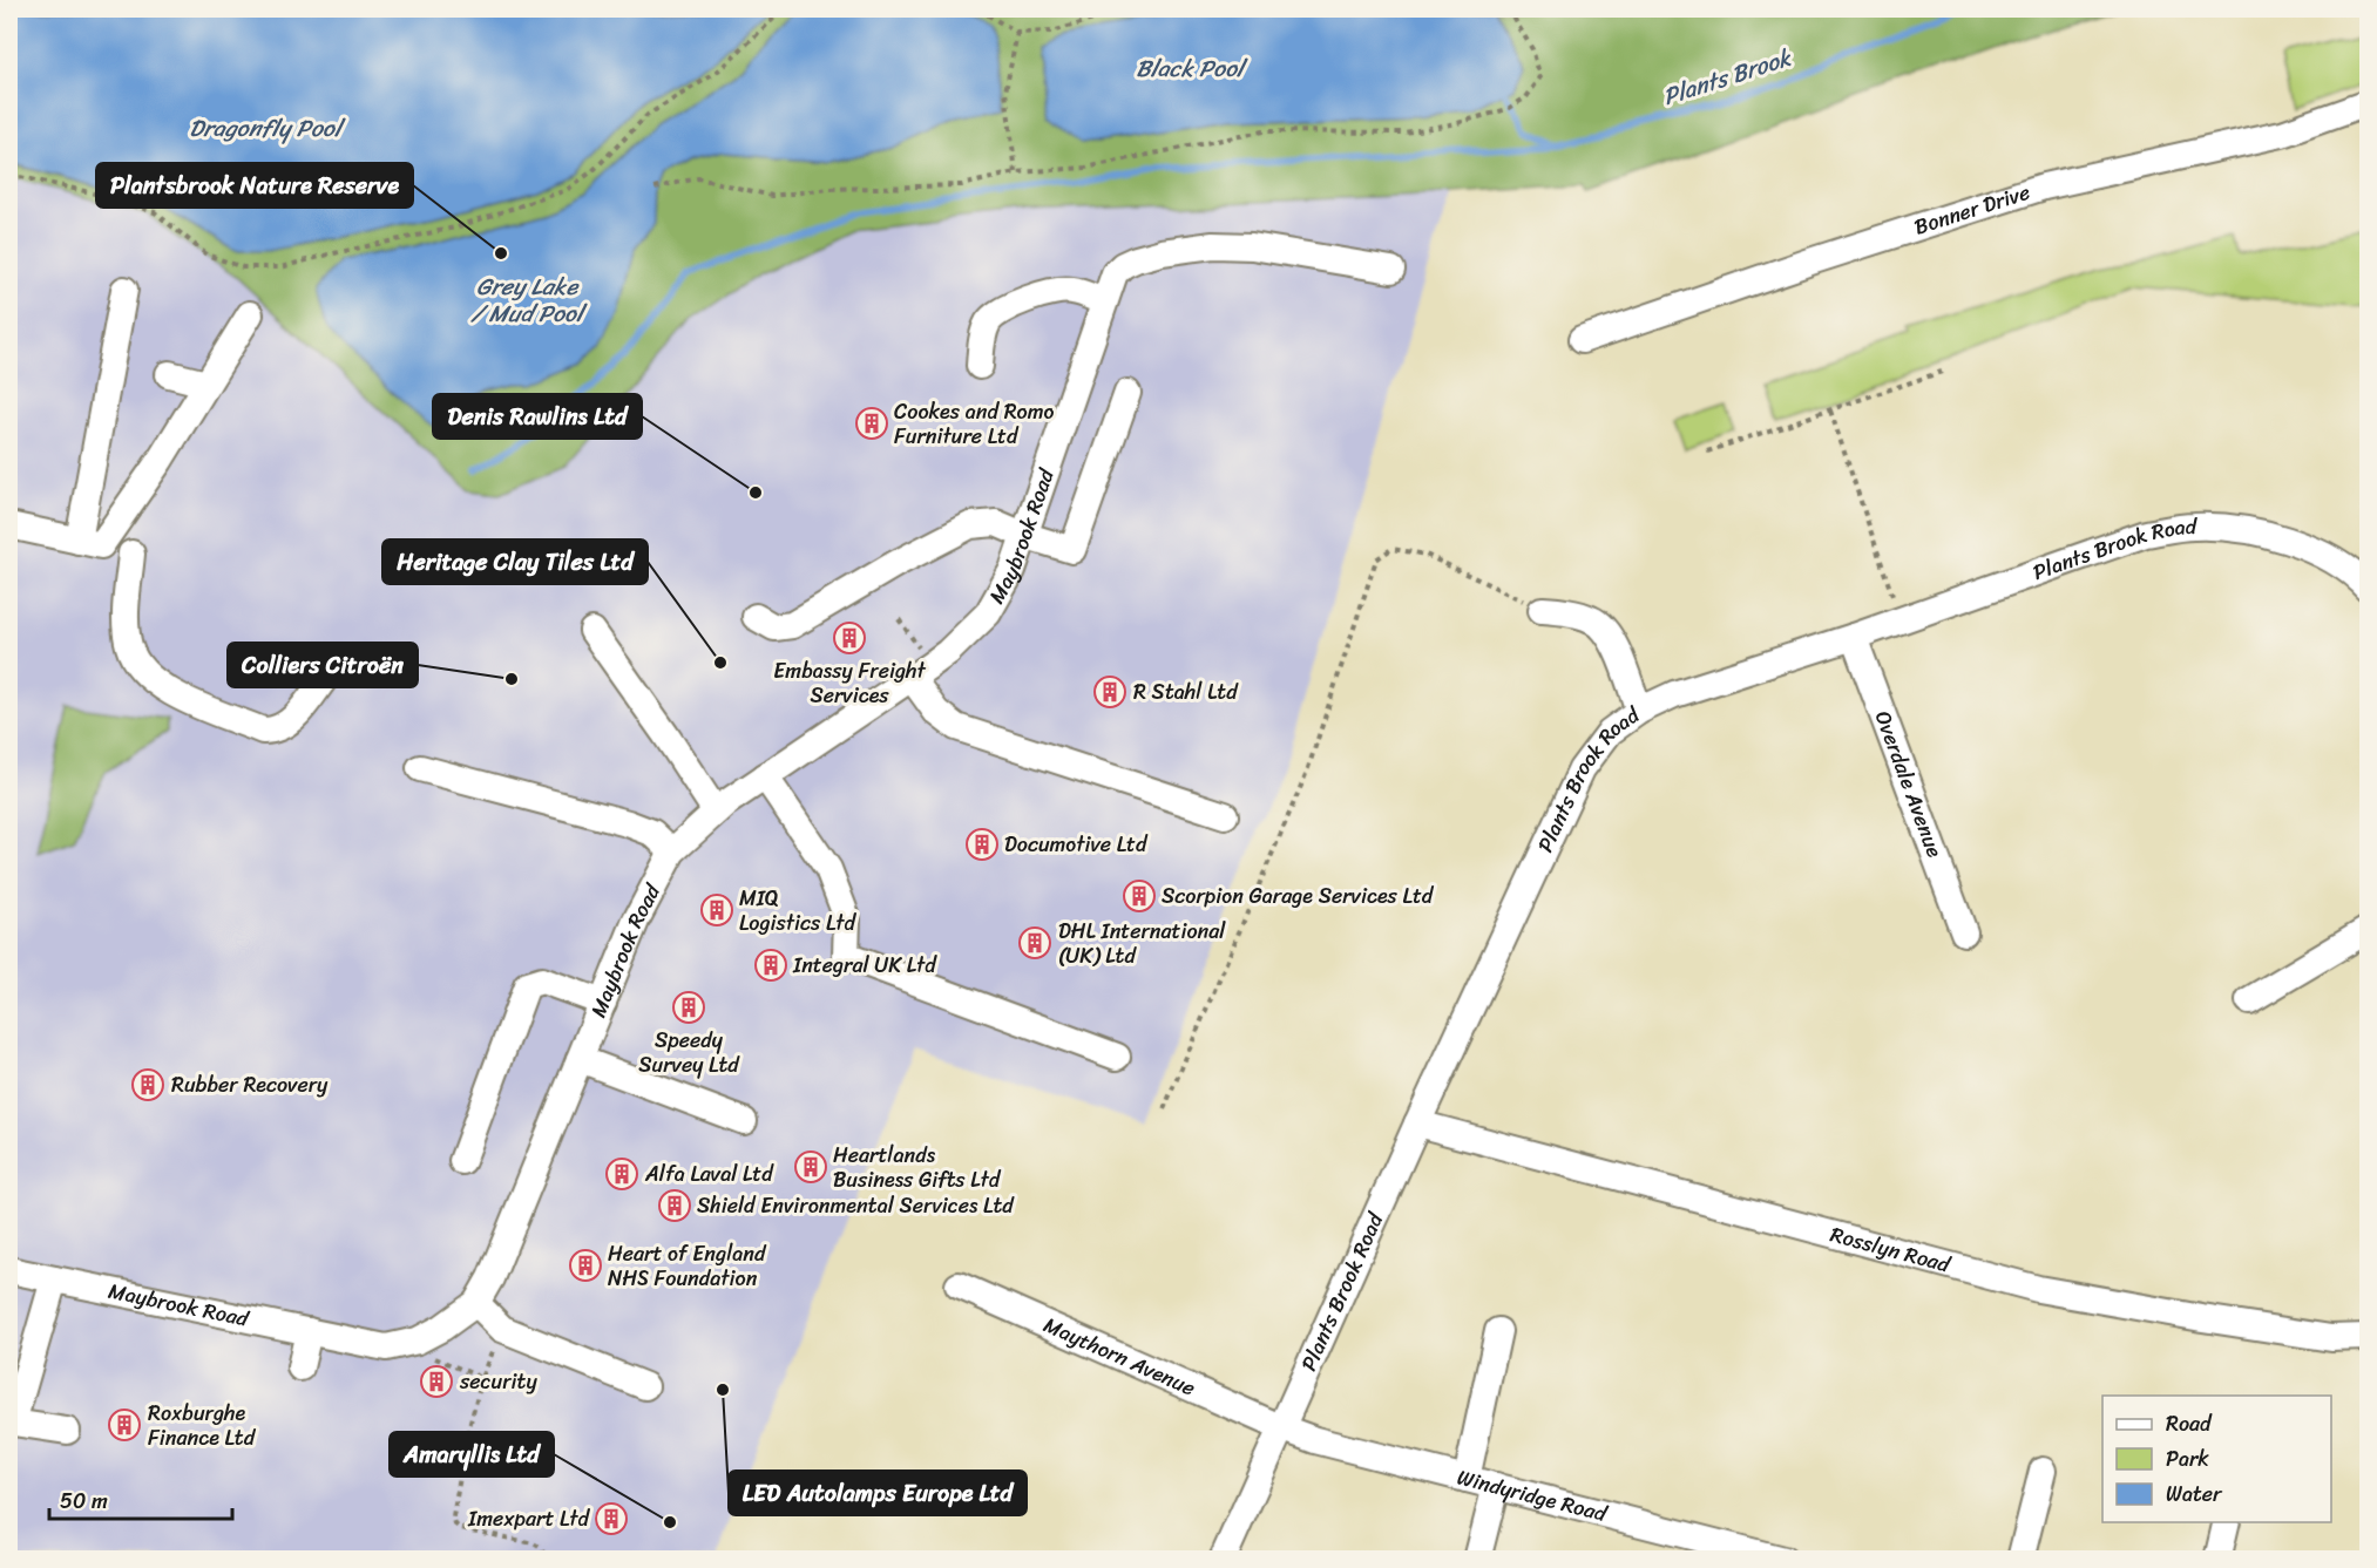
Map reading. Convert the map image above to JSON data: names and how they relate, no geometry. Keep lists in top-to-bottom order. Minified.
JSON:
{"streets":{"street":["Bonner Drive","Maybrook Road","Plants Brook Road","Overdale Avenue","Rosslyn Road","Maythorn Avenue","Windyridge Road"]},"crossings":[["Plants Brook Road","Overdale Avenue"],["Plants Brook Road","Rosslyn Road"],["Plants Brook Road","Maythorn Avenue"],["Plants Brook Road","Windyridge Road"],["Maythorn Avenue","Windyridge Road"]],"water":["Black Pool","Plants Brook","Dragonfly Pool","Grey Lake / Mud Pool"],"places":{"other":["Plantsbrook Nature Reserve","Denis Rawlins Ltd","Heritage Clay Tiles Ltd","Colliers Citroën","LED Autolamps Europe Ltd","Amaryllis Ltd"],"building":["Cookes and Romo Furniture Ltd","Embassy Freight Services","R Stahl Ltd","Documotive Ltd","Scorpion Garage Services Ltd","MIQ Logistics Ltd","DHL International (UK) Ltd","Integral UK Ltd","Speedy Survey Ltd","Rubber Recovery","Heartlands Business Gifts Ltd","Alfa Laval Ltd","Shield Environmental Services Ltd","Heart of England NHS Foundation","security","Roxburghe Finance Ltd","Imexpart Ltd"]},"legend":["Road","Park","Water"],"scale_bar":"50 m"}
